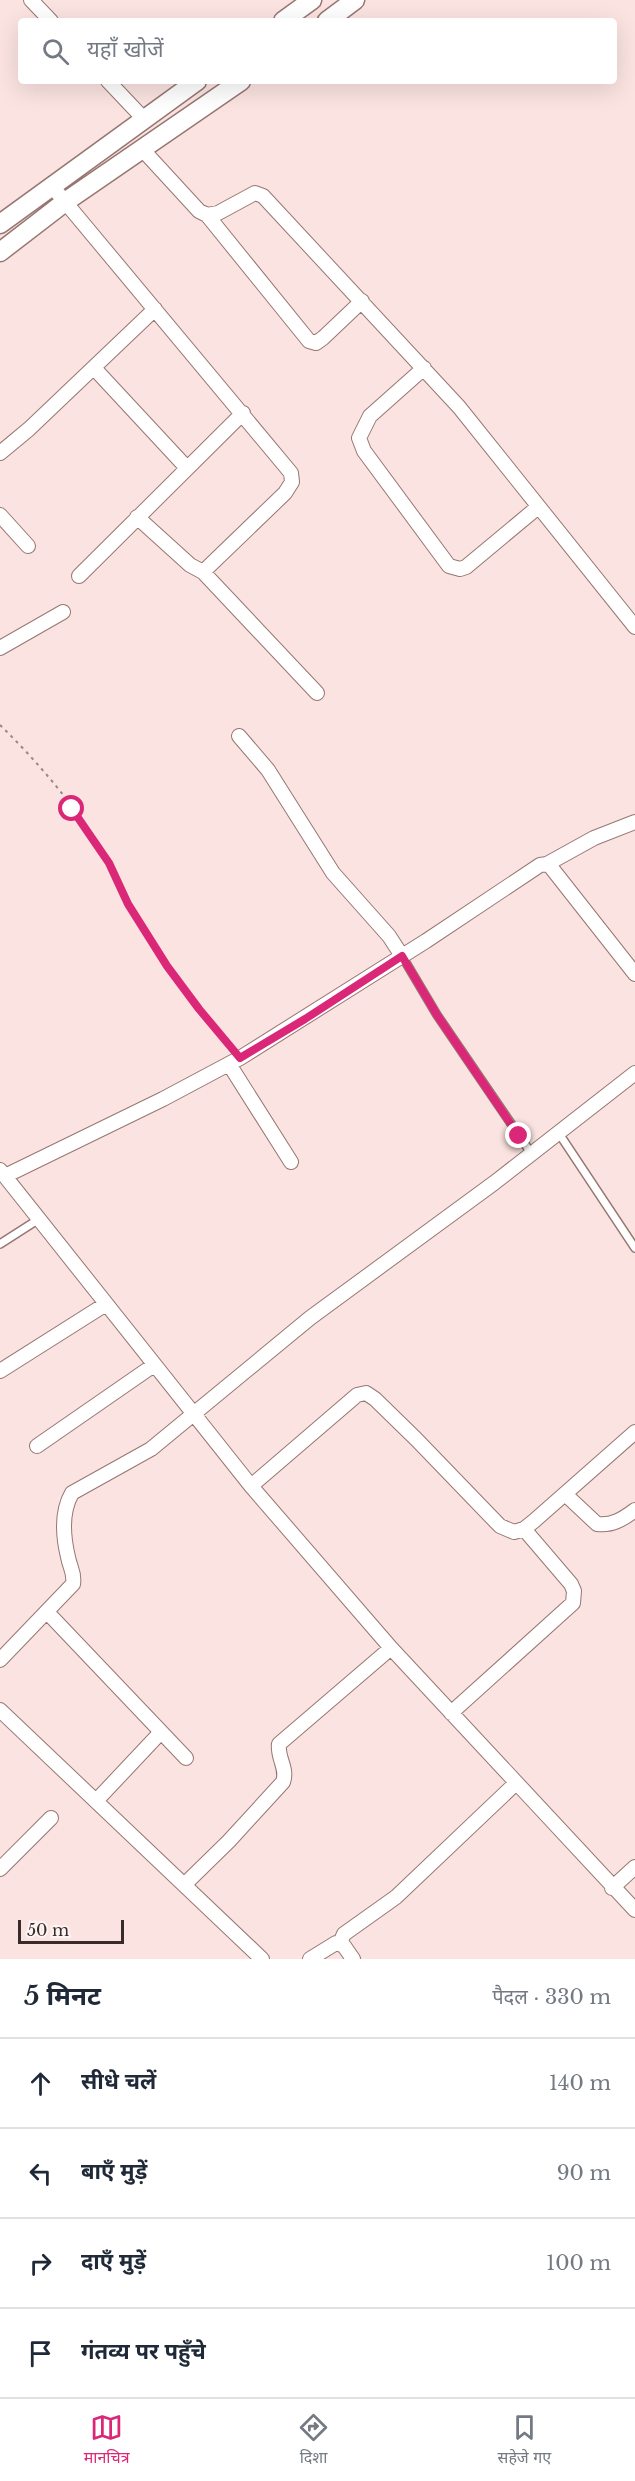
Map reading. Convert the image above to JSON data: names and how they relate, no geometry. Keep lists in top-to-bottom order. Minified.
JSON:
{"scale_bar":"50 m","page":{"search":"यहाँ खोजें","scale":"50 m","heading":["5 मिनट","पैदल · 330 m"],"list":[["सीधे चलें","140 m"],["बाएँ मुड़ें","90 m"],["दाएँ मुड़ें","100 m"],"गंतव्य पर पहुँचे"],"nav":["मानचित्र","दिशा","सहेजे गए"]}}
